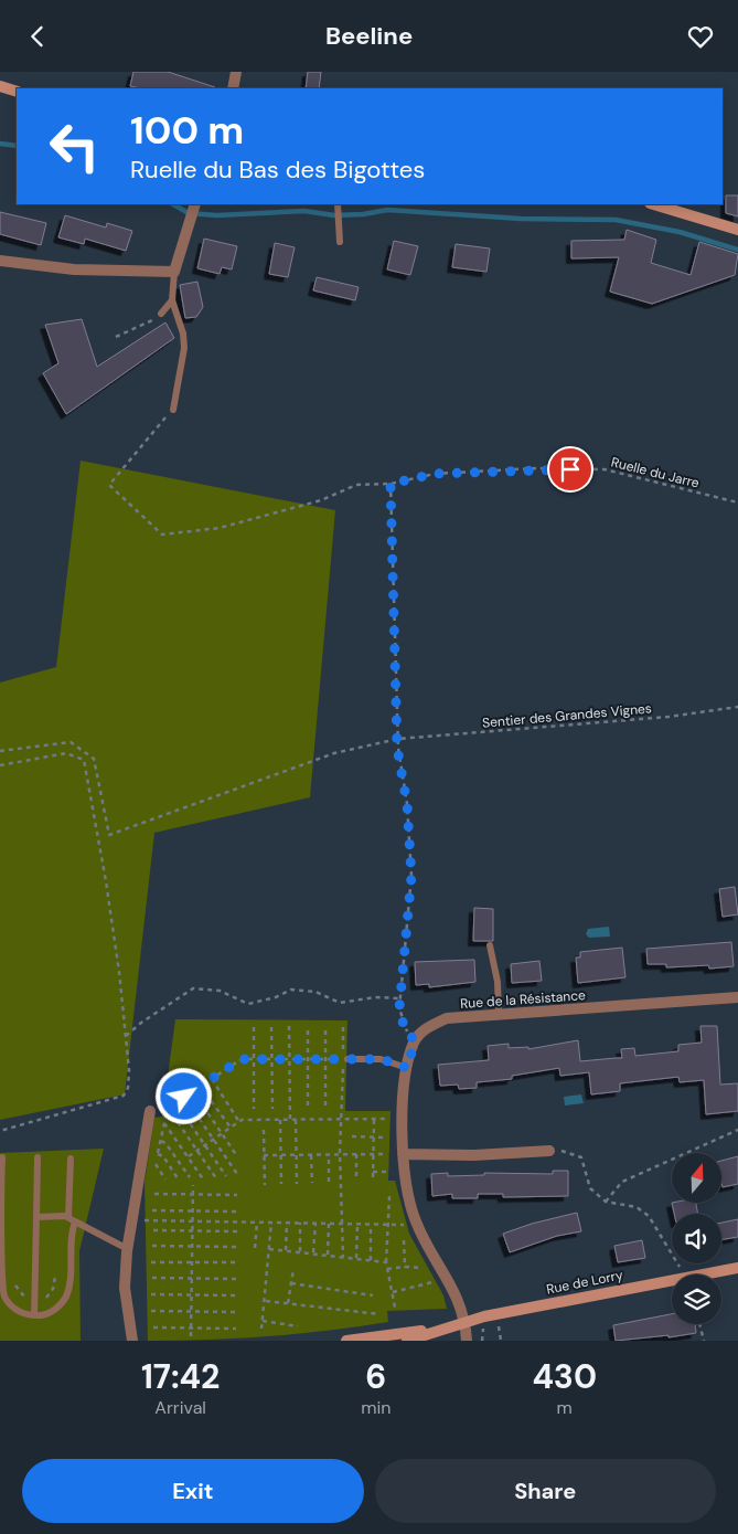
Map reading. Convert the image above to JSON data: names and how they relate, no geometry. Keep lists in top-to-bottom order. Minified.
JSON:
{"streets":{"street":["Rue de la Résistance","Rue de Lorry"],"path":["Ruelle du Jarre","Sentier des Grandes Vignes"]},"north":"top","page":{"header":"Beeline","turn":["100 m","Ruelle du Bas des Bigottes"],"eta":["17:42","Arrival","6","min","430","m"],"buttons":["Exit","Share"]}}
